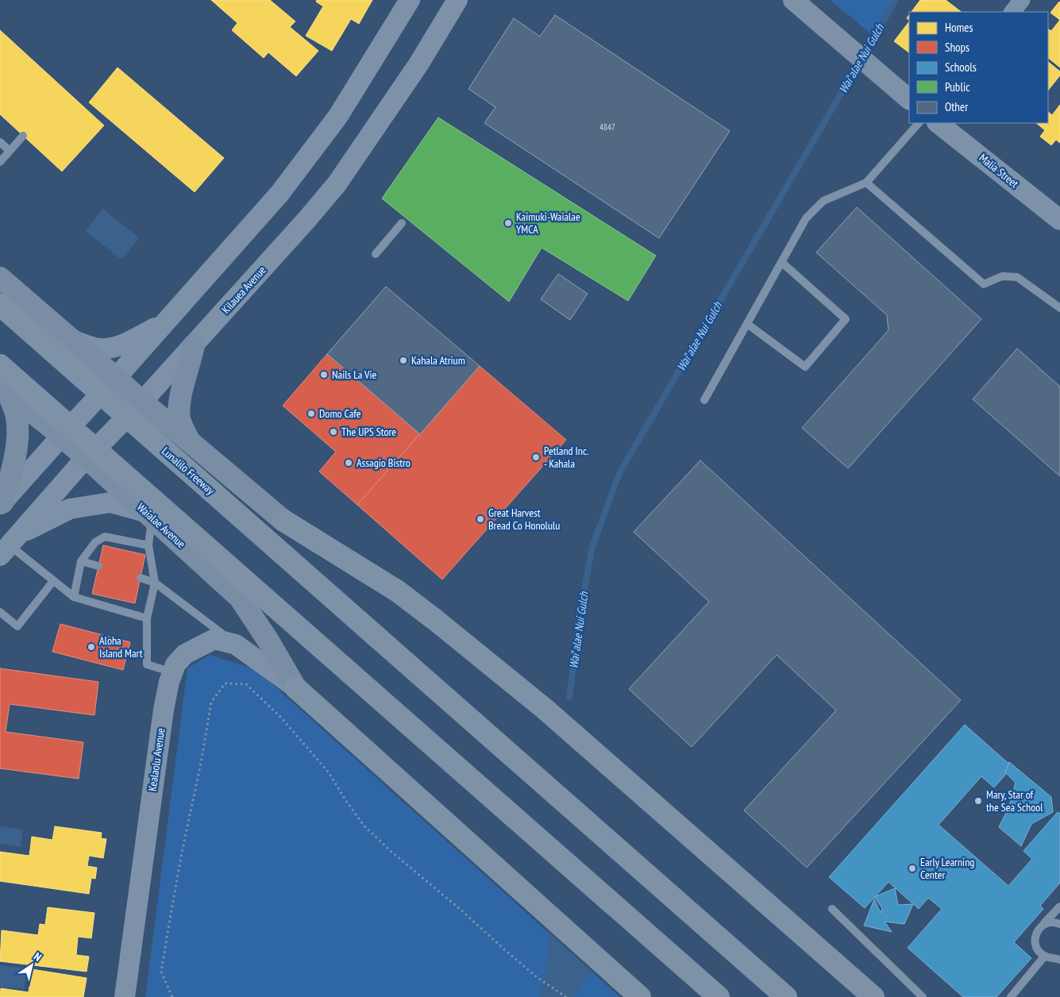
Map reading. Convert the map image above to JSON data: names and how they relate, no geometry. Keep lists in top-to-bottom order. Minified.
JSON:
{"streets":{"highway":["Lunalilo Freeway"],"main road":["Waialae Avenue"],"street":["Malia Street","Kilauea Avenue","Kealaolu Avenue"]},"crossings":[["Kilauea Avenue","Waialae Avenue"],["Waialae Avenue","Kealaolu Avenue"]],"water":["Waiʻalae Nui Gulch"],"places":["Kaimuki-Waialae YMCA","Kahala Atrium","Nails La Vie","Domo Cafe","The UPS Store","Petland Inc. - Kahala","Assagio Bistro","Great Harvest Bread Co Honolulu","Aloha Island Mart","Mary, Star of the Sea School","Early Learning Center"],"house_numbers":["4847"],"legend":["Homes","Shops","Schools","Public","Other"],"north":"top right"}
